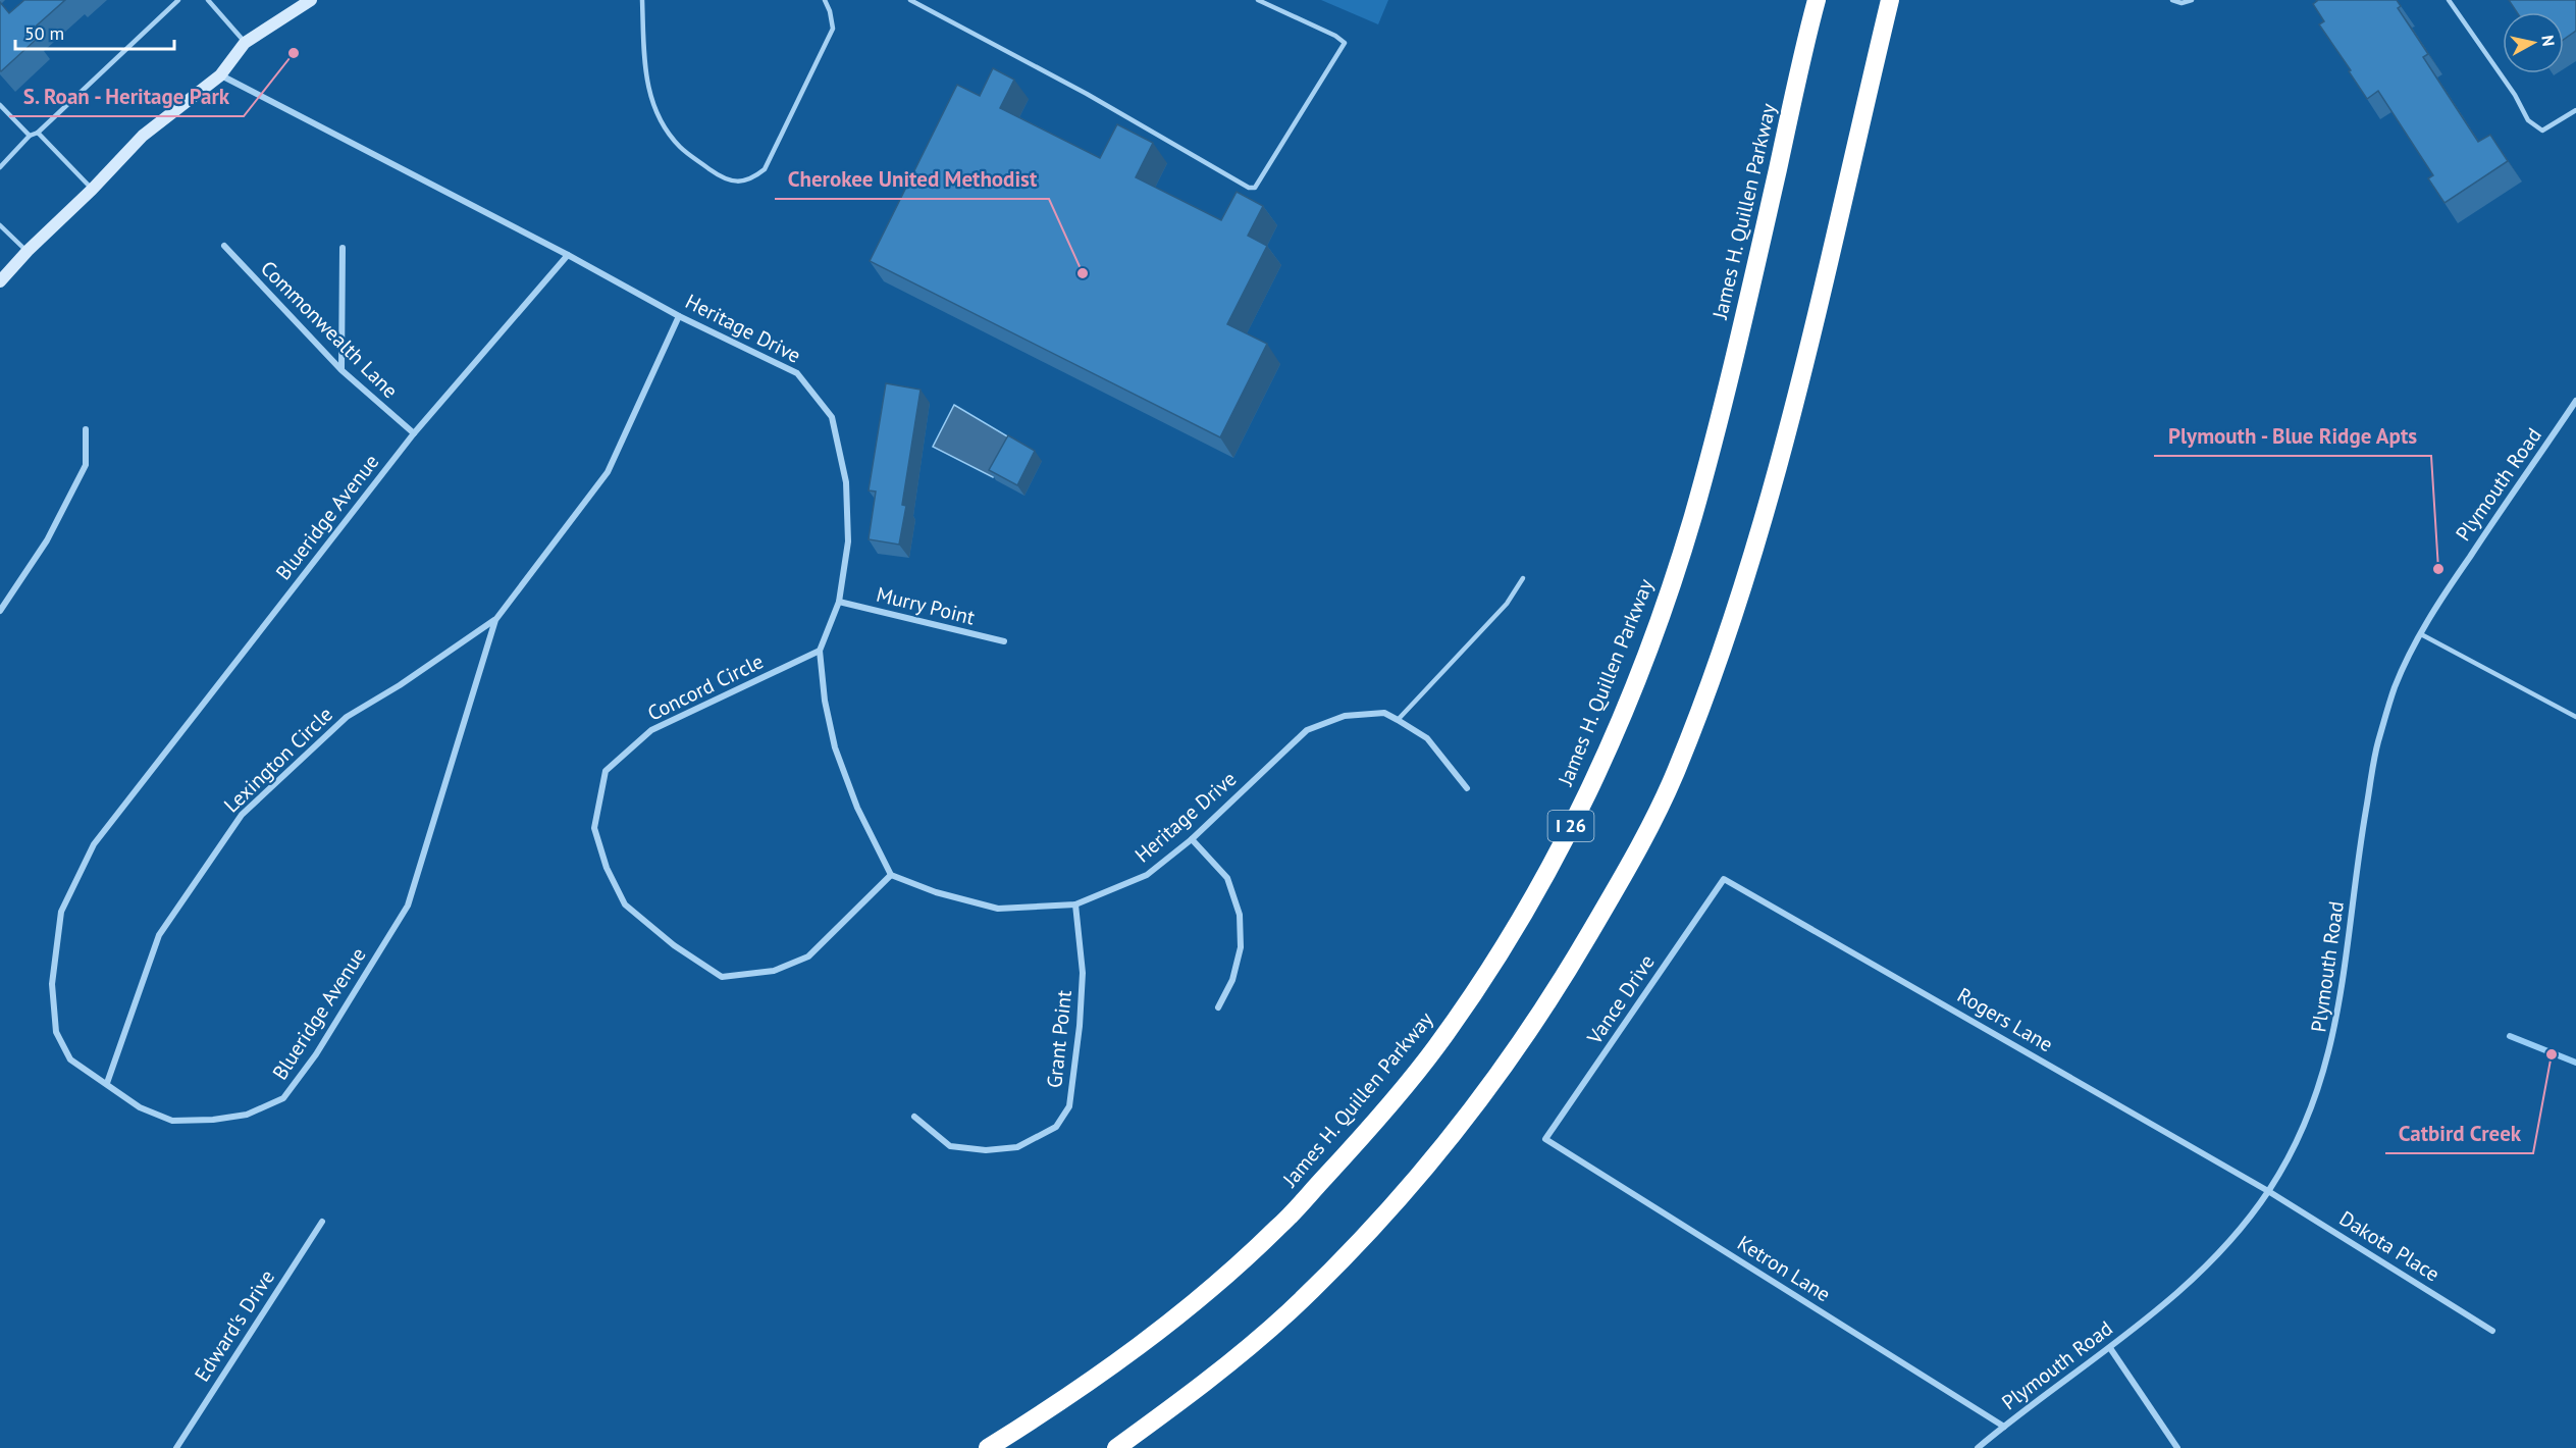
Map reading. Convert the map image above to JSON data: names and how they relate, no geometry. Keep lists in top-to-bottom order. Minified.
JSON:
{"streets":{"highway":["James H. Quillen Parkway","I 26"],"street":["Heritage Drive","Commonwealth Lane","Plymouth Road","Blueridge Avenue","Murry Point","Concord Circle","Lexington Circle","Vance Drive","Rogers Lane","Grant Point","Dakota Place","Ketron Lane","Edward's Drive"]},"crossings":[["Heritage Drive","Blueridge Avenue"],["Heritage Drive","Murry Point"],["Heritage Drive","Concord Circle"],["Heritage Drive","Grant Point"],["Commonwealth Lane","Blueridge Avenue"],["Plymouth Road","Rogers Lane"],["Plymouth Road","Dakota Place"],["Plymouth Road","Ketron Lane"],["Blueridge Avenue","Lexington Circle"],["Vance Drive","Rogers Lane"],["Vance Drive","Ketron Lane"],["Rogers Lane","Dakota Place"]],"places":["S. Roan - Heritage Park","Cherokee United Methodist","Plymouth - Blue Ridge Apts","Catbird Creek"],"scale_bar":"50 m","north":"right"}
